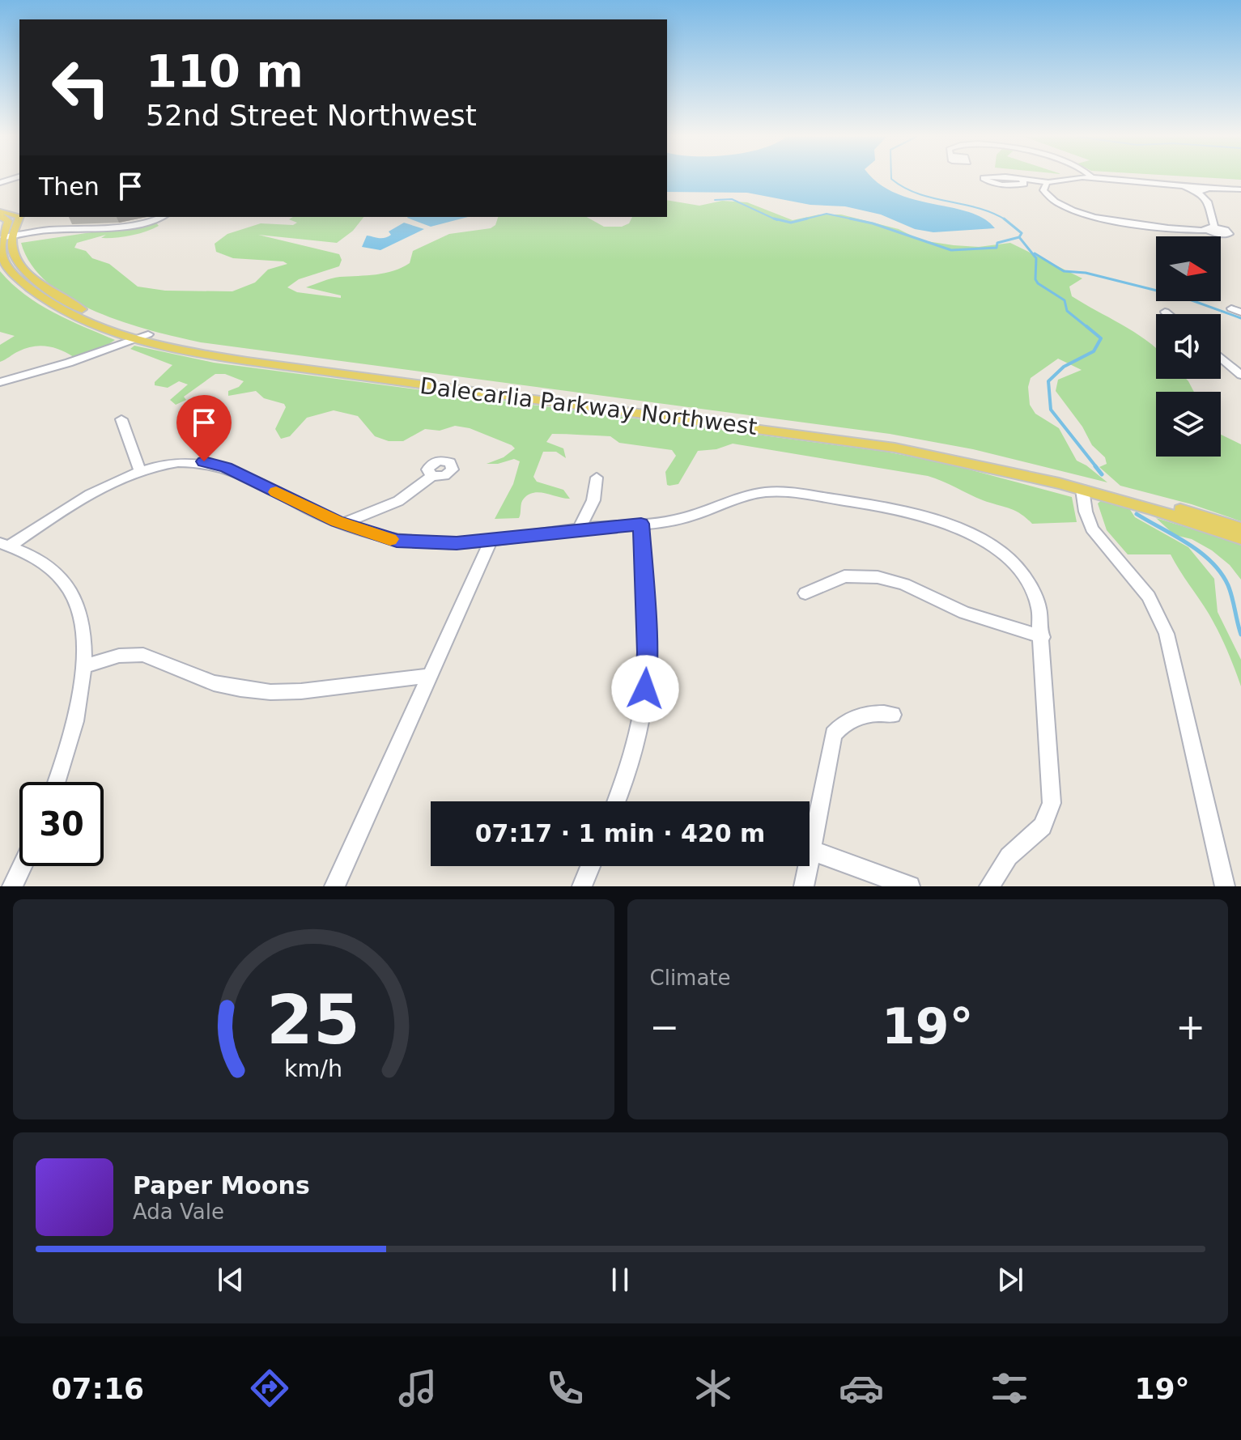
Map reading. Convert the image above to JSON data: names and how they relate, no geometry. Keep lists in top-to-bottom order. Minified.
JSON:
{"streets":{"main road":["Dalecarlia Parkway Northwest"]},"north":"right","page":{"turn":["110 m","52nd Street Northwest"],"then":"Then","limit":"30","trip":"07:17 · 1 min · 420 m","tile":"Climate","heat":["−","19°","+"],"song":["Paper Moons","Ada Vale"],"tabs":["07:16","19°"],"gauge":["25","km/h"]}}
